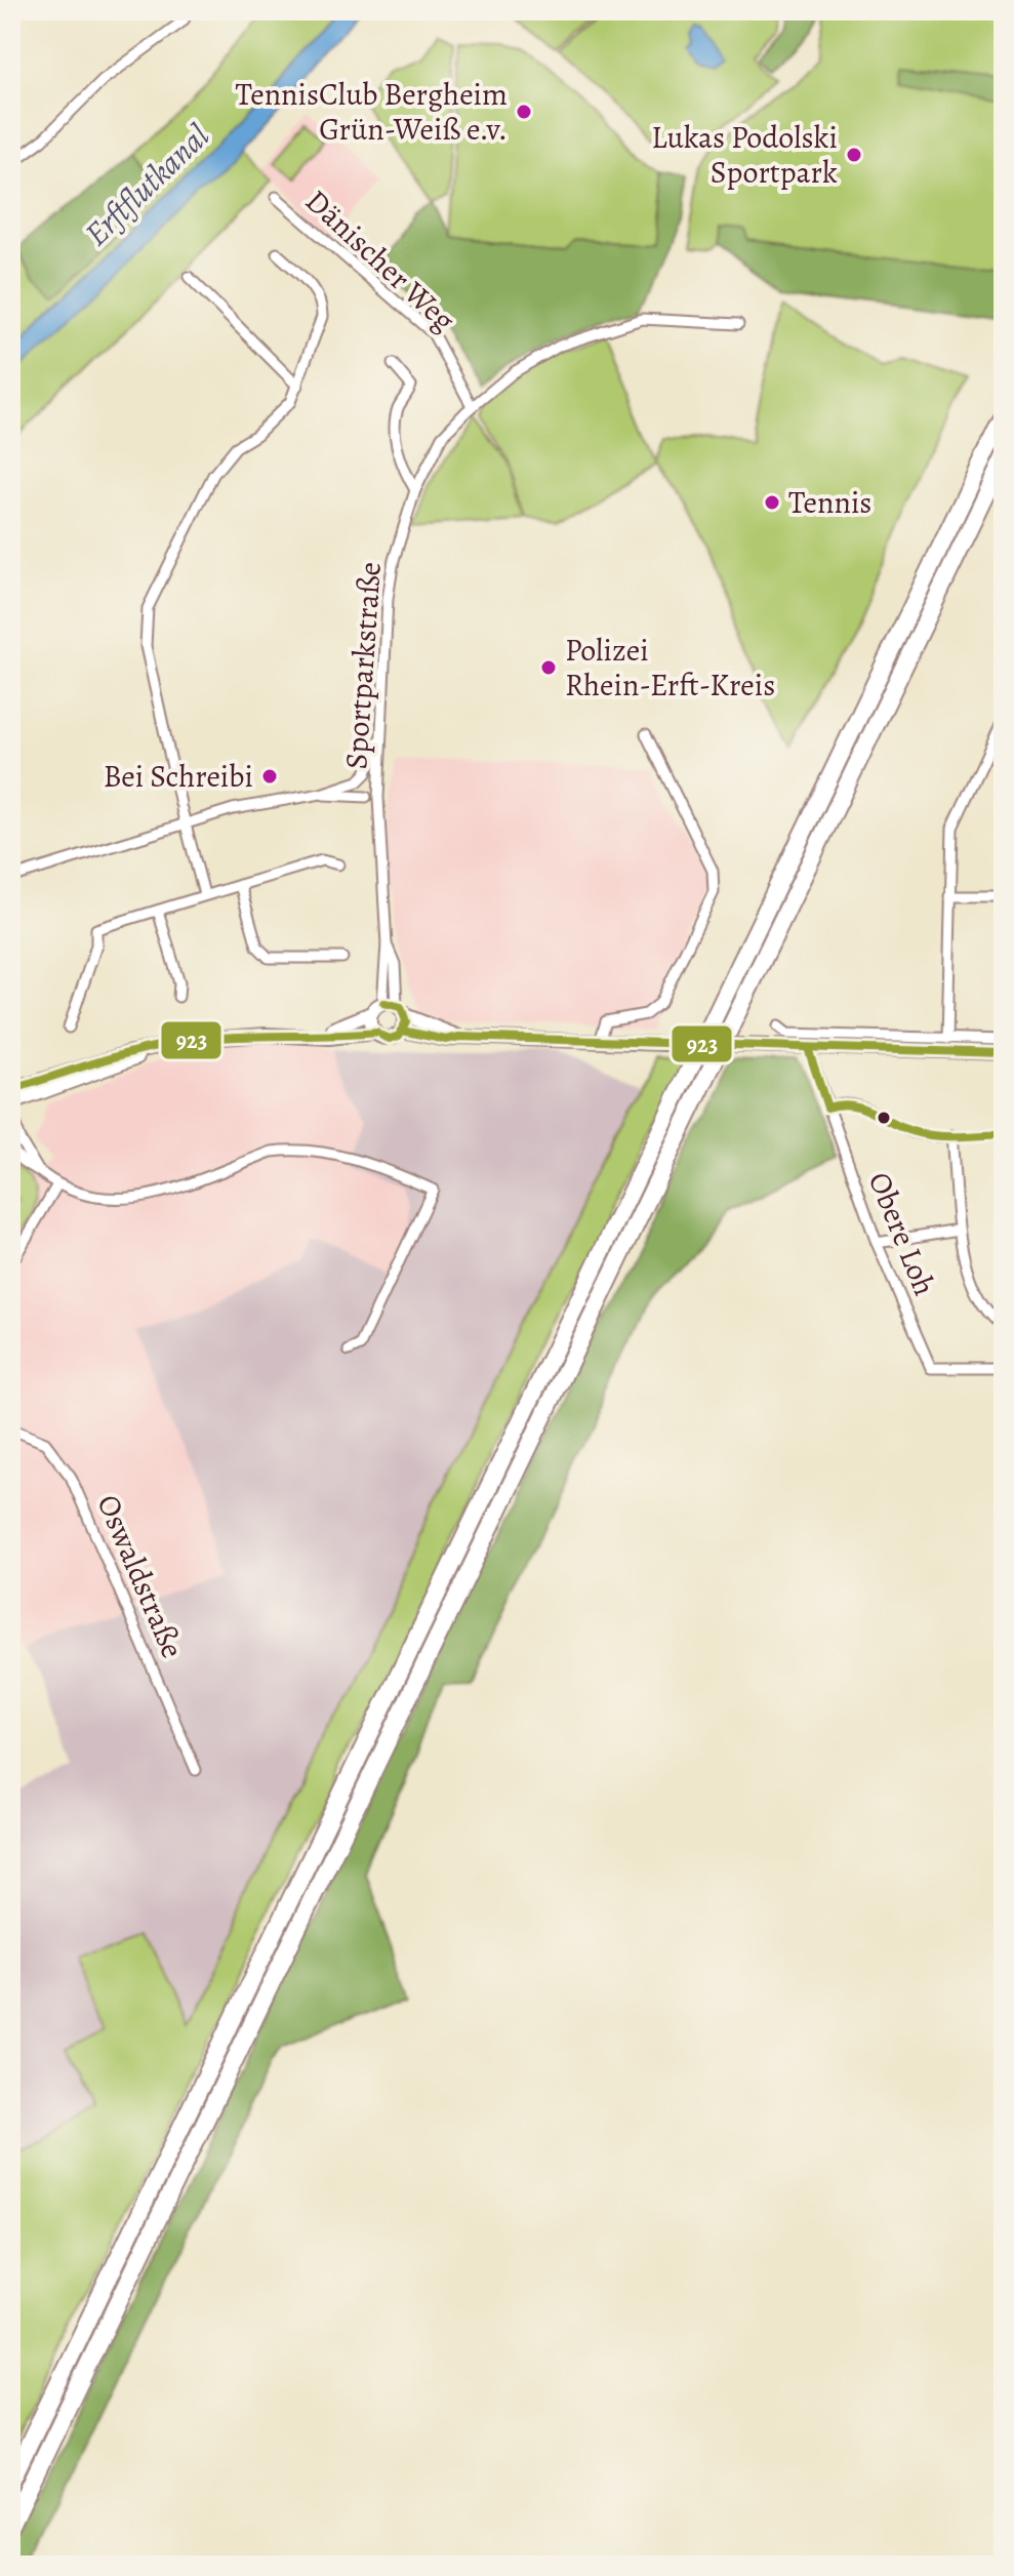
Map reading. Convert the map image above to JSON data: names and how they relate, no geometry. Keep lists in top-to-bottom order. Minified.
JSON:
{"streets":{"street":["Dänischer Weg","Sportparkstraße","Obere Loh","Oswaldstraße"]},"crossings":[["Dänischer Weg","Sportparkstraße"]],"water":["Erftflutkanal"],"places":["TennisClub Bergheim Grün-Weiß e.v.","Lukas Podolski Sportpark","Tennis","Polizei Rhein-Erft-Kreis","Bei Schreibi"],"lines":["transit line 923"]}
